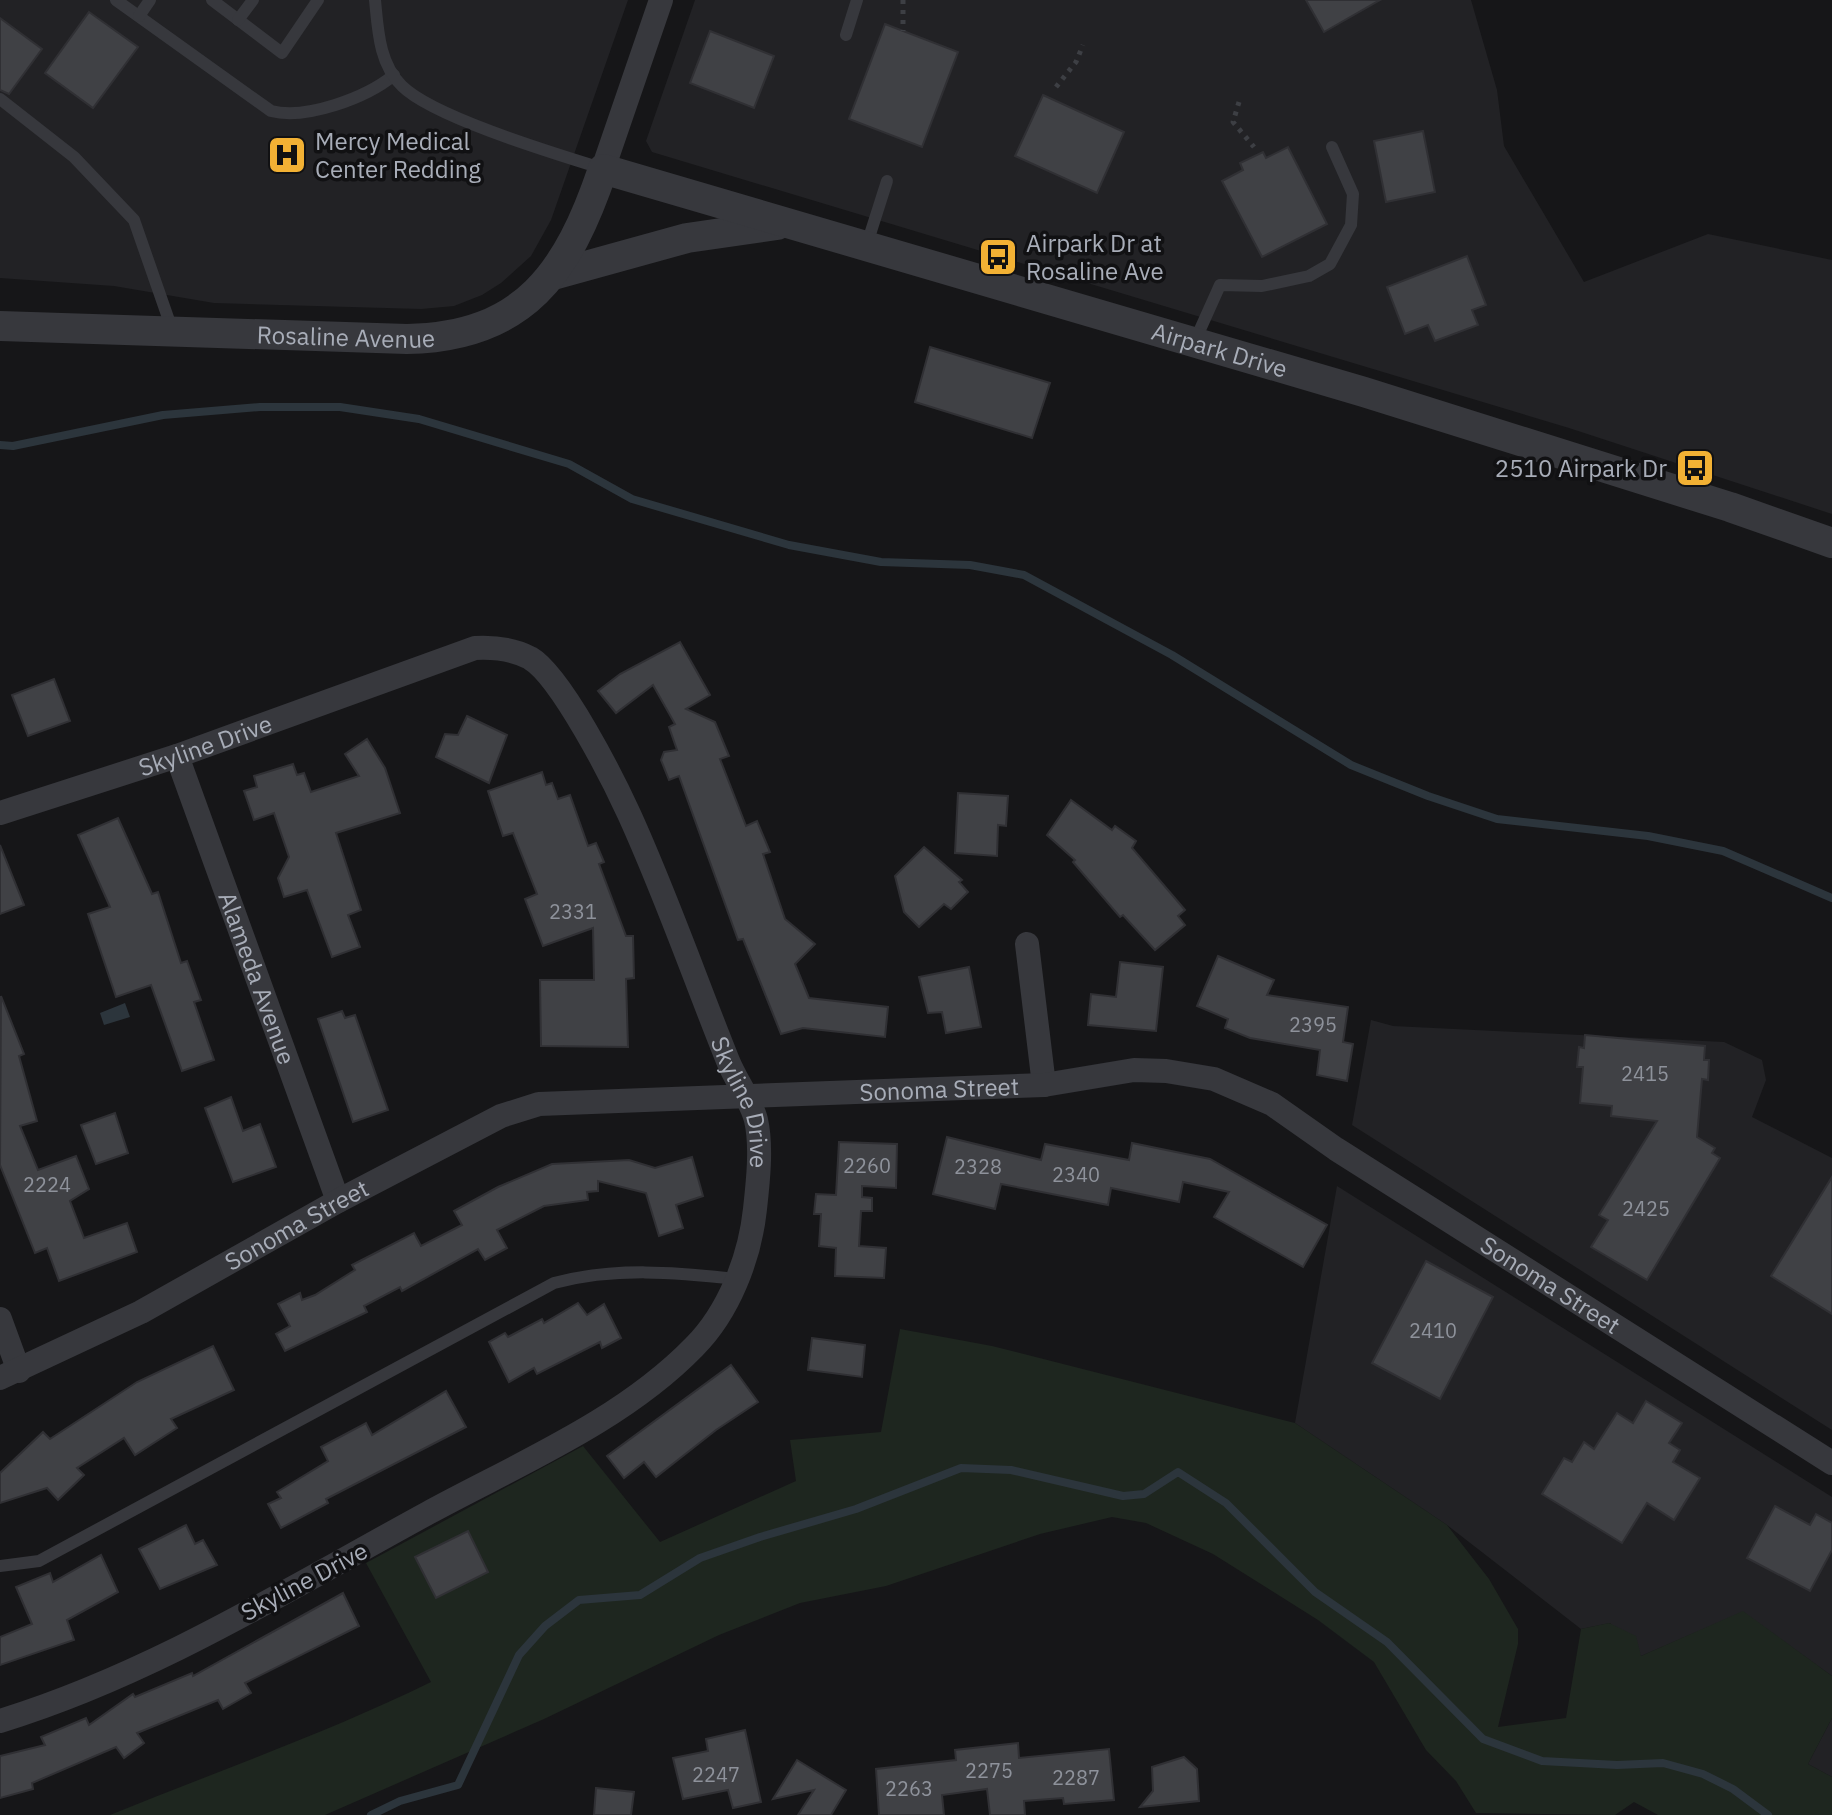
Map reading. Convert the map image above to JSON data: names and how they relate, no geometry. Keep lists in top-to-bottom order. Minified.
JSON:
{"streets":{"street":["Rosaline Avenue","Airpark Drive","Skyline Drive","Alameda Avenue","Sonoma Street"]},"crossings":[["Rosaline Avenue","Airpark Drive"],["Skyline Drive","Alameda Avenue"],["Skyline Drive","Sonoma Street"],["Alameda Avenue","Sonoma Street"]],"places":{"hospital":["Mercy Medical Center Redding"],"bus stop":["Airpark Dr at Rosaline Ave","2510 Airpark Dr"]},"house_numbers":["2331","2395","2415","2260","2328","2340","2224","2425","2410","2275","2247","2287","2263"]}
